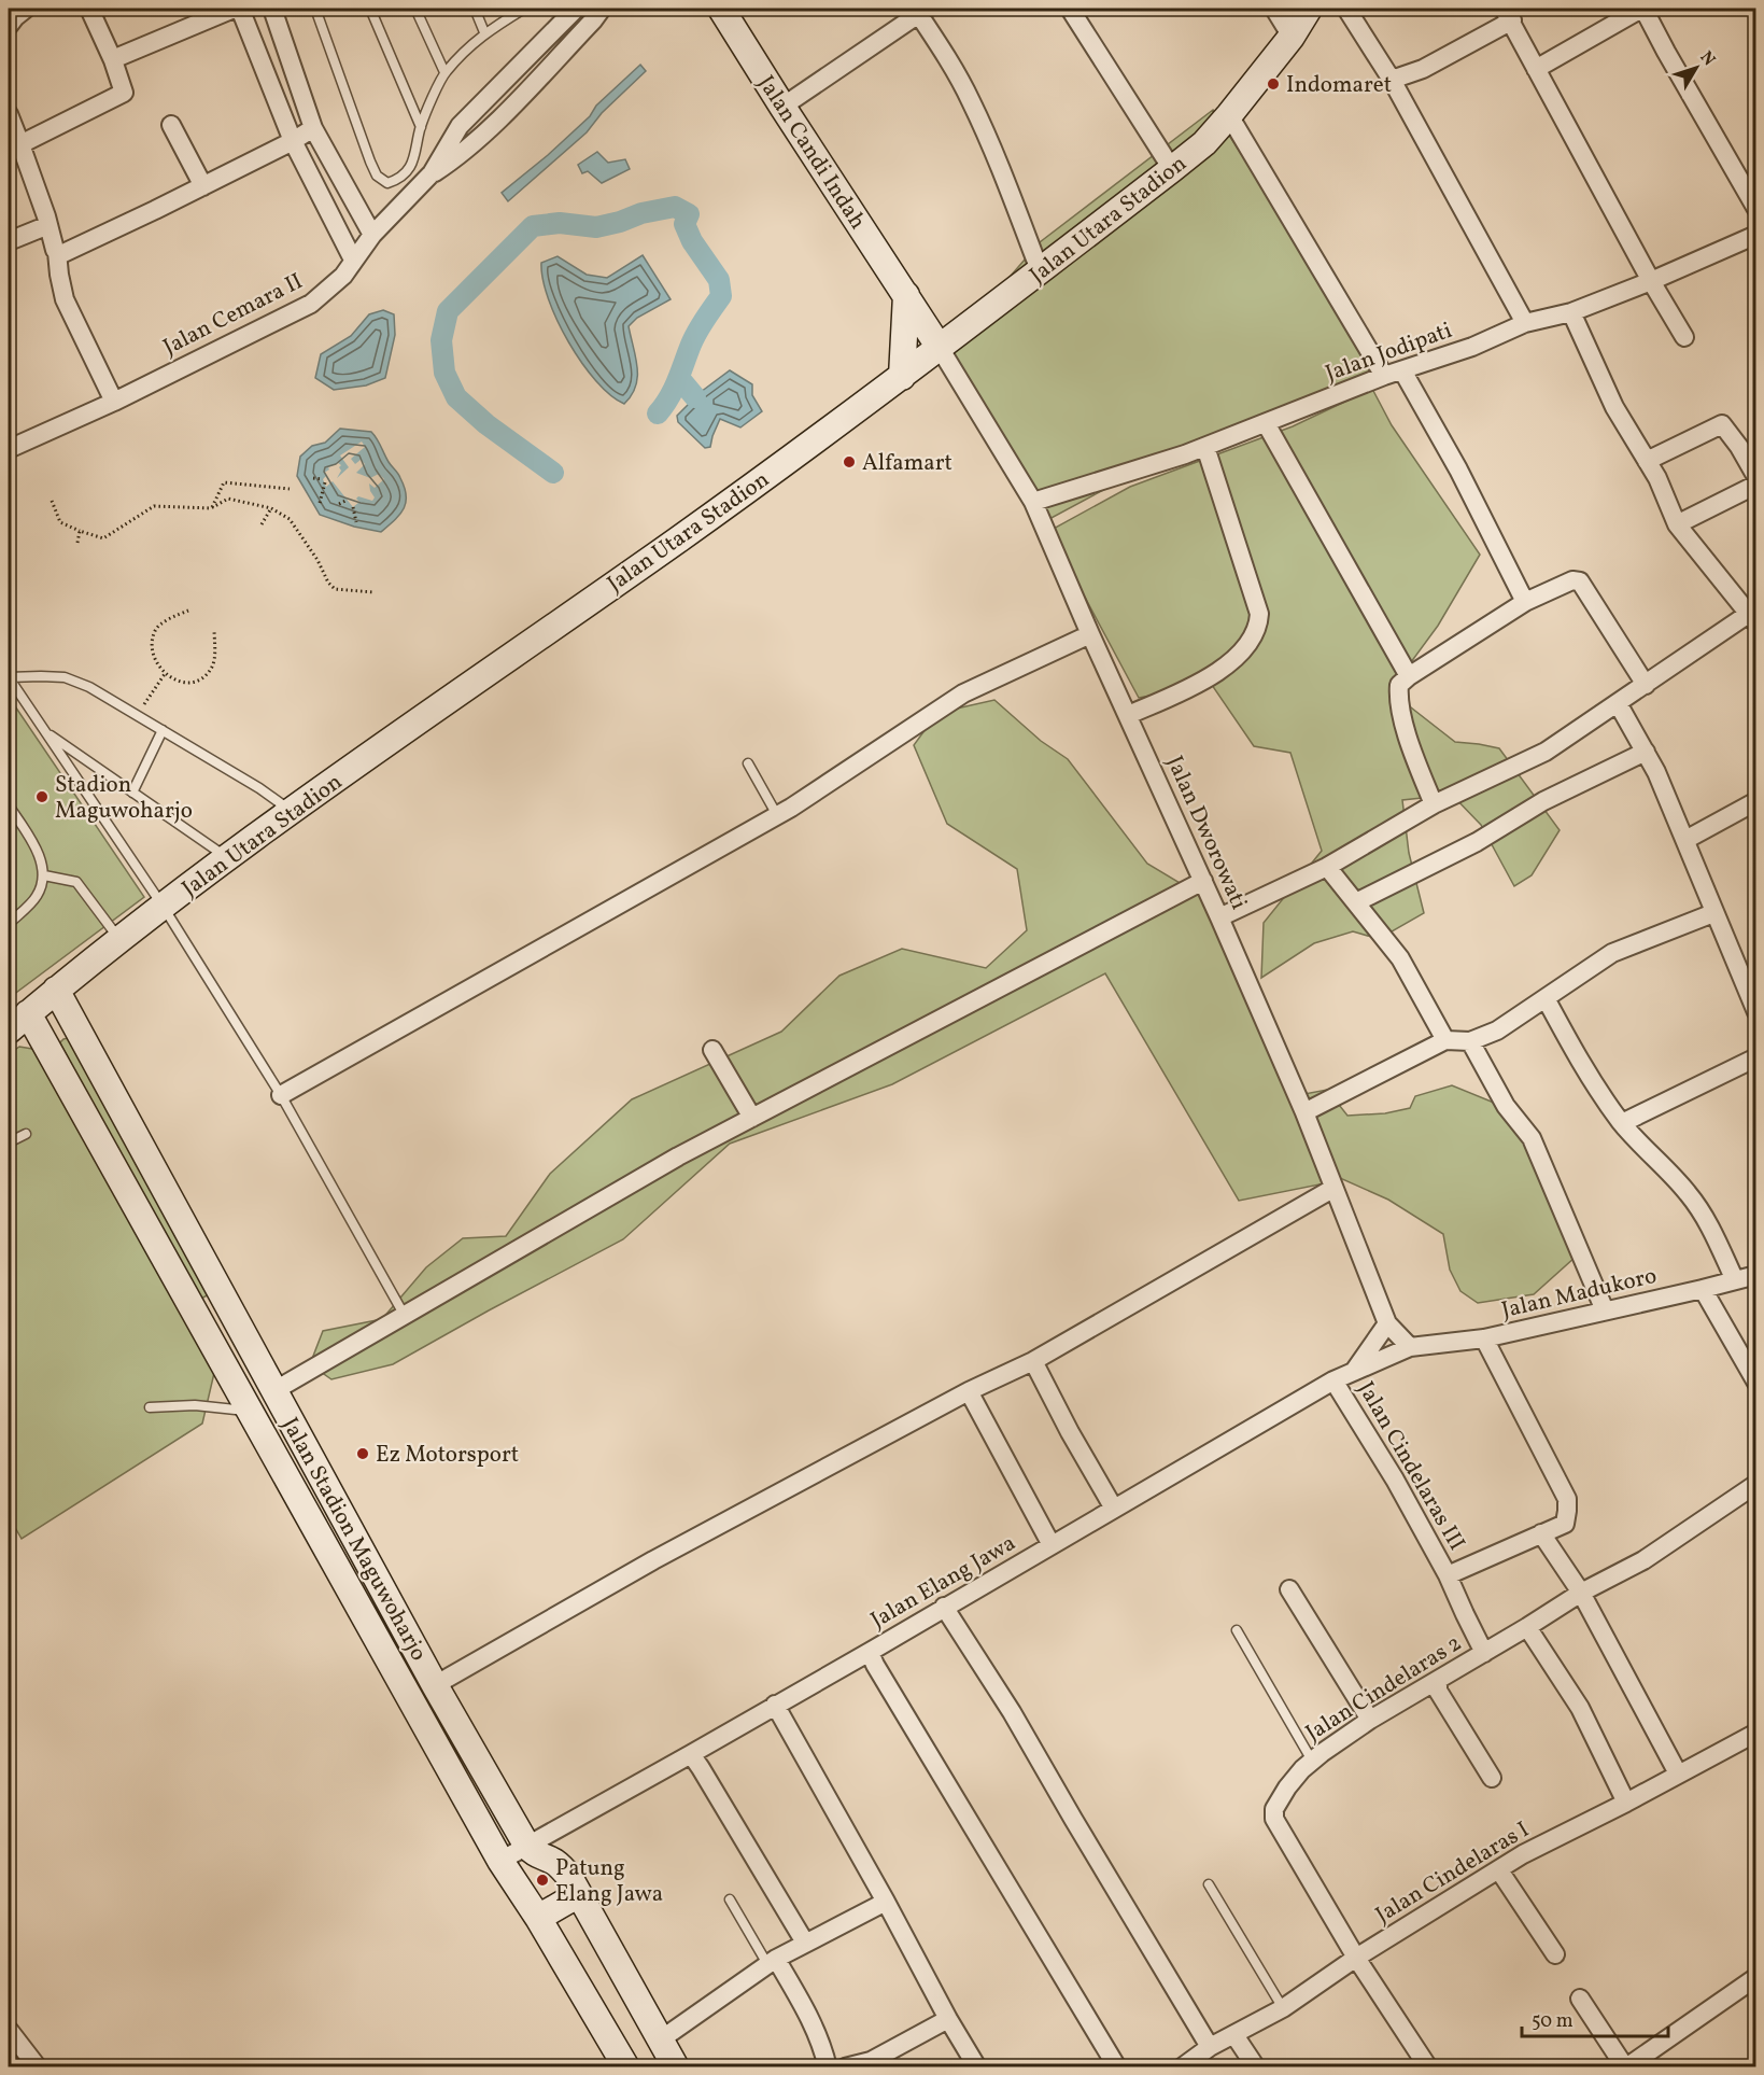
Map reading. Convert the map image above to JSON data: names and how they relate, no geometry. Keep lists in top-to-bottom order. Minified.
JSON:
{"streets":{"main road":["Jalan Candi Indah","Jalan Utara Stadion","Jalan Stadion Maguwoharjo"],"street":["Jalan Cemara II","Jalan Jodipati","Jalan Dworowati","Jalan Madukoro","Jalan Cindelaras III","Jalan Elang Jawa","Jalan Cindelaras 2","Jalan Cindelaras I"]},"crossings":[["Jalan Candi Indah","Jalan Utara Stadion"],["Jalan Candi Indah","Jalan Dworowati"],["Jalan Utara Stadion","Jalan Dworowati"],["Jalan Utara Stadion","Jalan Stadion Maguwoharjo"],["Jalan Jodipati","Jalan Dworowati"],["Jalan Dworowati","Jalan Madukoro"],["Jalan Dworowati","Jalan Elang Jawa"],["Jalan Madukoro","Jalan Elang Jawa"],["Jalan Cindelaras III","Jalan Elang Jawa"],["Jalan Cindelaras III","Jalan Cindelaras 2"],["Jalan Stadion Maguwoharjo","Jalan Elang Jawa"],["Jalan Cindelaras 2","Jalan Cindelaras I"]],"places":["Indomaret","Alfamart","Stadion Maguwoharjo","Ez Motorsport","Patung Elang Jawa"],"scale_bar":"50 m","north":"top right"}
